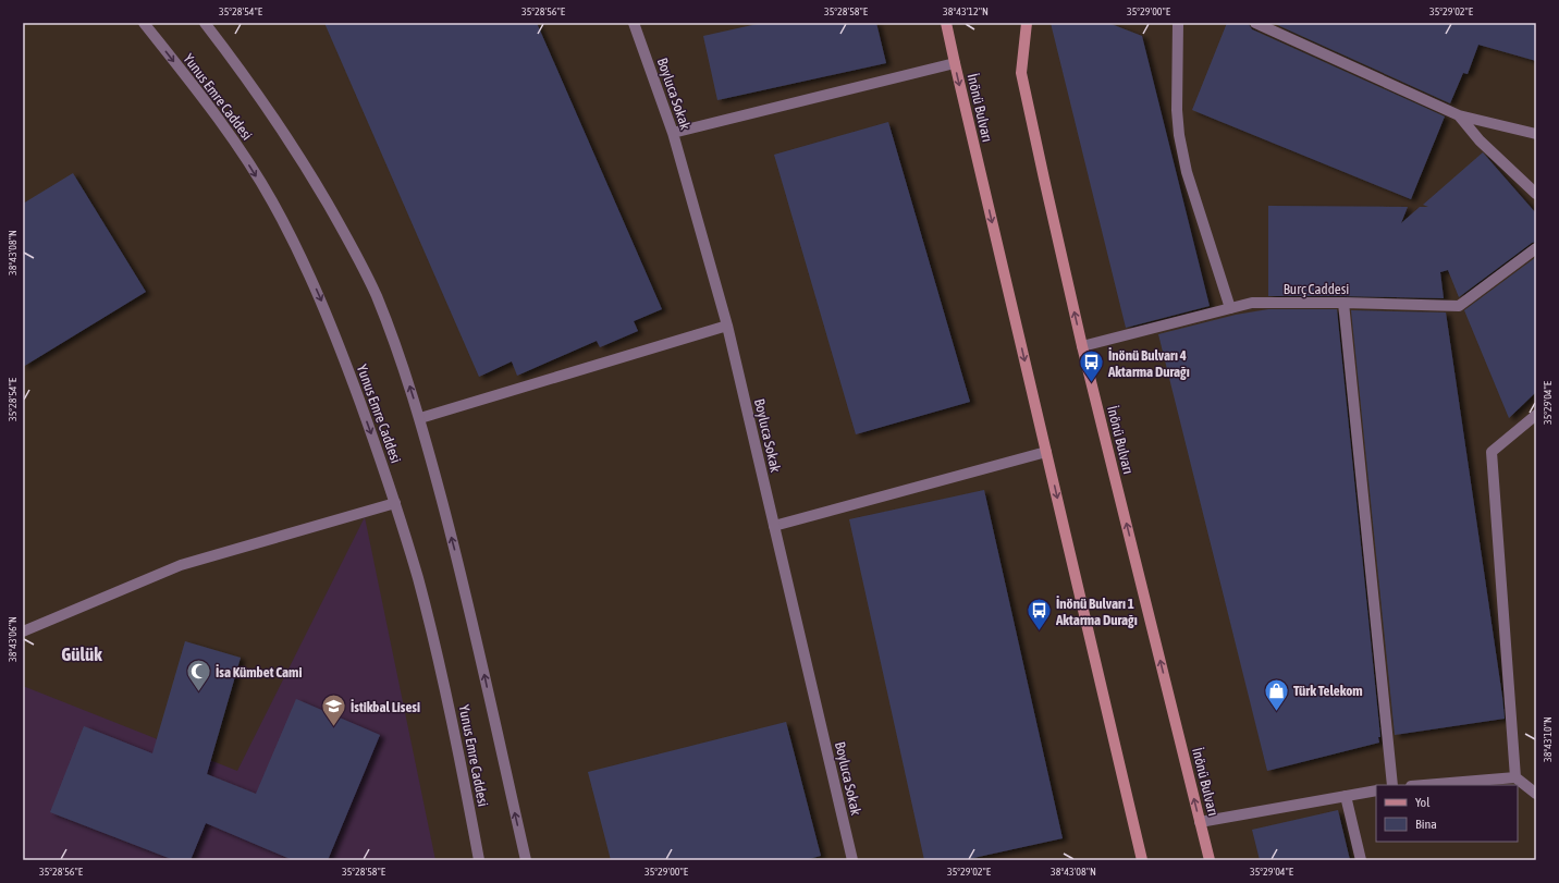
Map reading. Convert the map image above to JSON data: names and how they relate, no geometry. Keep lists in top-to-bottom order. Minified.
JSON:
{"streets":{"main road":["İnönü Bulvarı"],"street":["Boyluca Sokak","Yunus Emre Caddesi","Burç Caddesi"]},"crossings":[["İnönü Bulvarı","Burç Caddesi"]],"districts":["Gülük"],"places":{"bus stop":["İnönü Bulvarı 4 Aktarma Durağı","İnönü Bulvarı 1 Aktarma Durağı"],"mosque":["İsa Kümbet Cami"],"shop":["Türk Telekom"],"school or university":["İstikbal Lisesi"]},"legend":["Yol","Bina"],"coordinates":["35°28'54\"E","35°28'56\"E","35°28'58\"E","38°43'12\"N","35°29'00\"E","35°29'02\"E","38°43'08\"N","35°29'04\"E","38°43'06\"N","38°43'10\"N"]}
